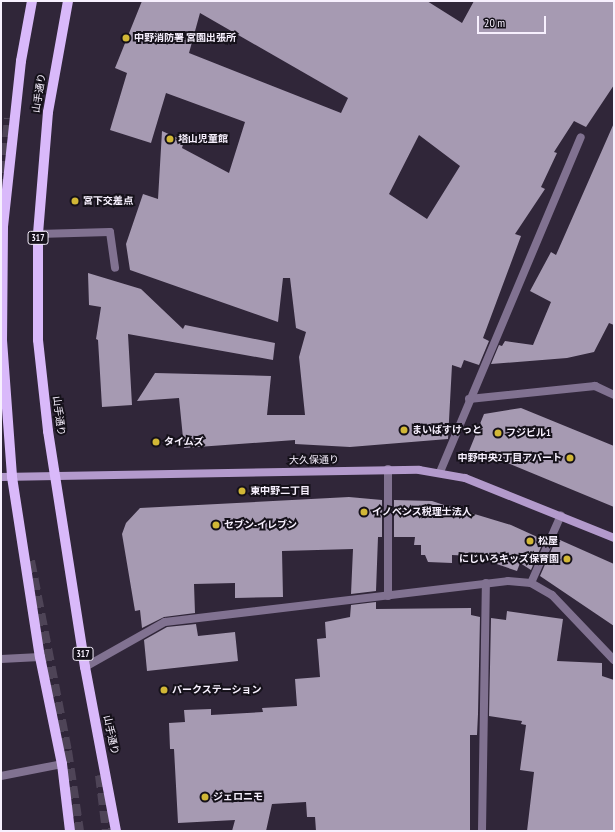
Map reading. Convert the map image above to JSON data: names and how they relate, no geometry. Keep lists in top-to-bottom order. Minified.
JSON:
{"streets":{"main road":["山手通り","317","大久保通り"]},"crossings":[["山手通り","大久保通り"]],"places":["中野消防署 宮園出張所","塔山児童館","宮下交差点","まいばすけっと","フジビル1","タイムズ","中野中央2丁目アパート","東中野二丁目","イノベンス税理士法人","セブン-イレブン","松屋","にじいろキッズ保育園","パークステーション","ジェロニモ"],"scale_bar":"20 m"}
